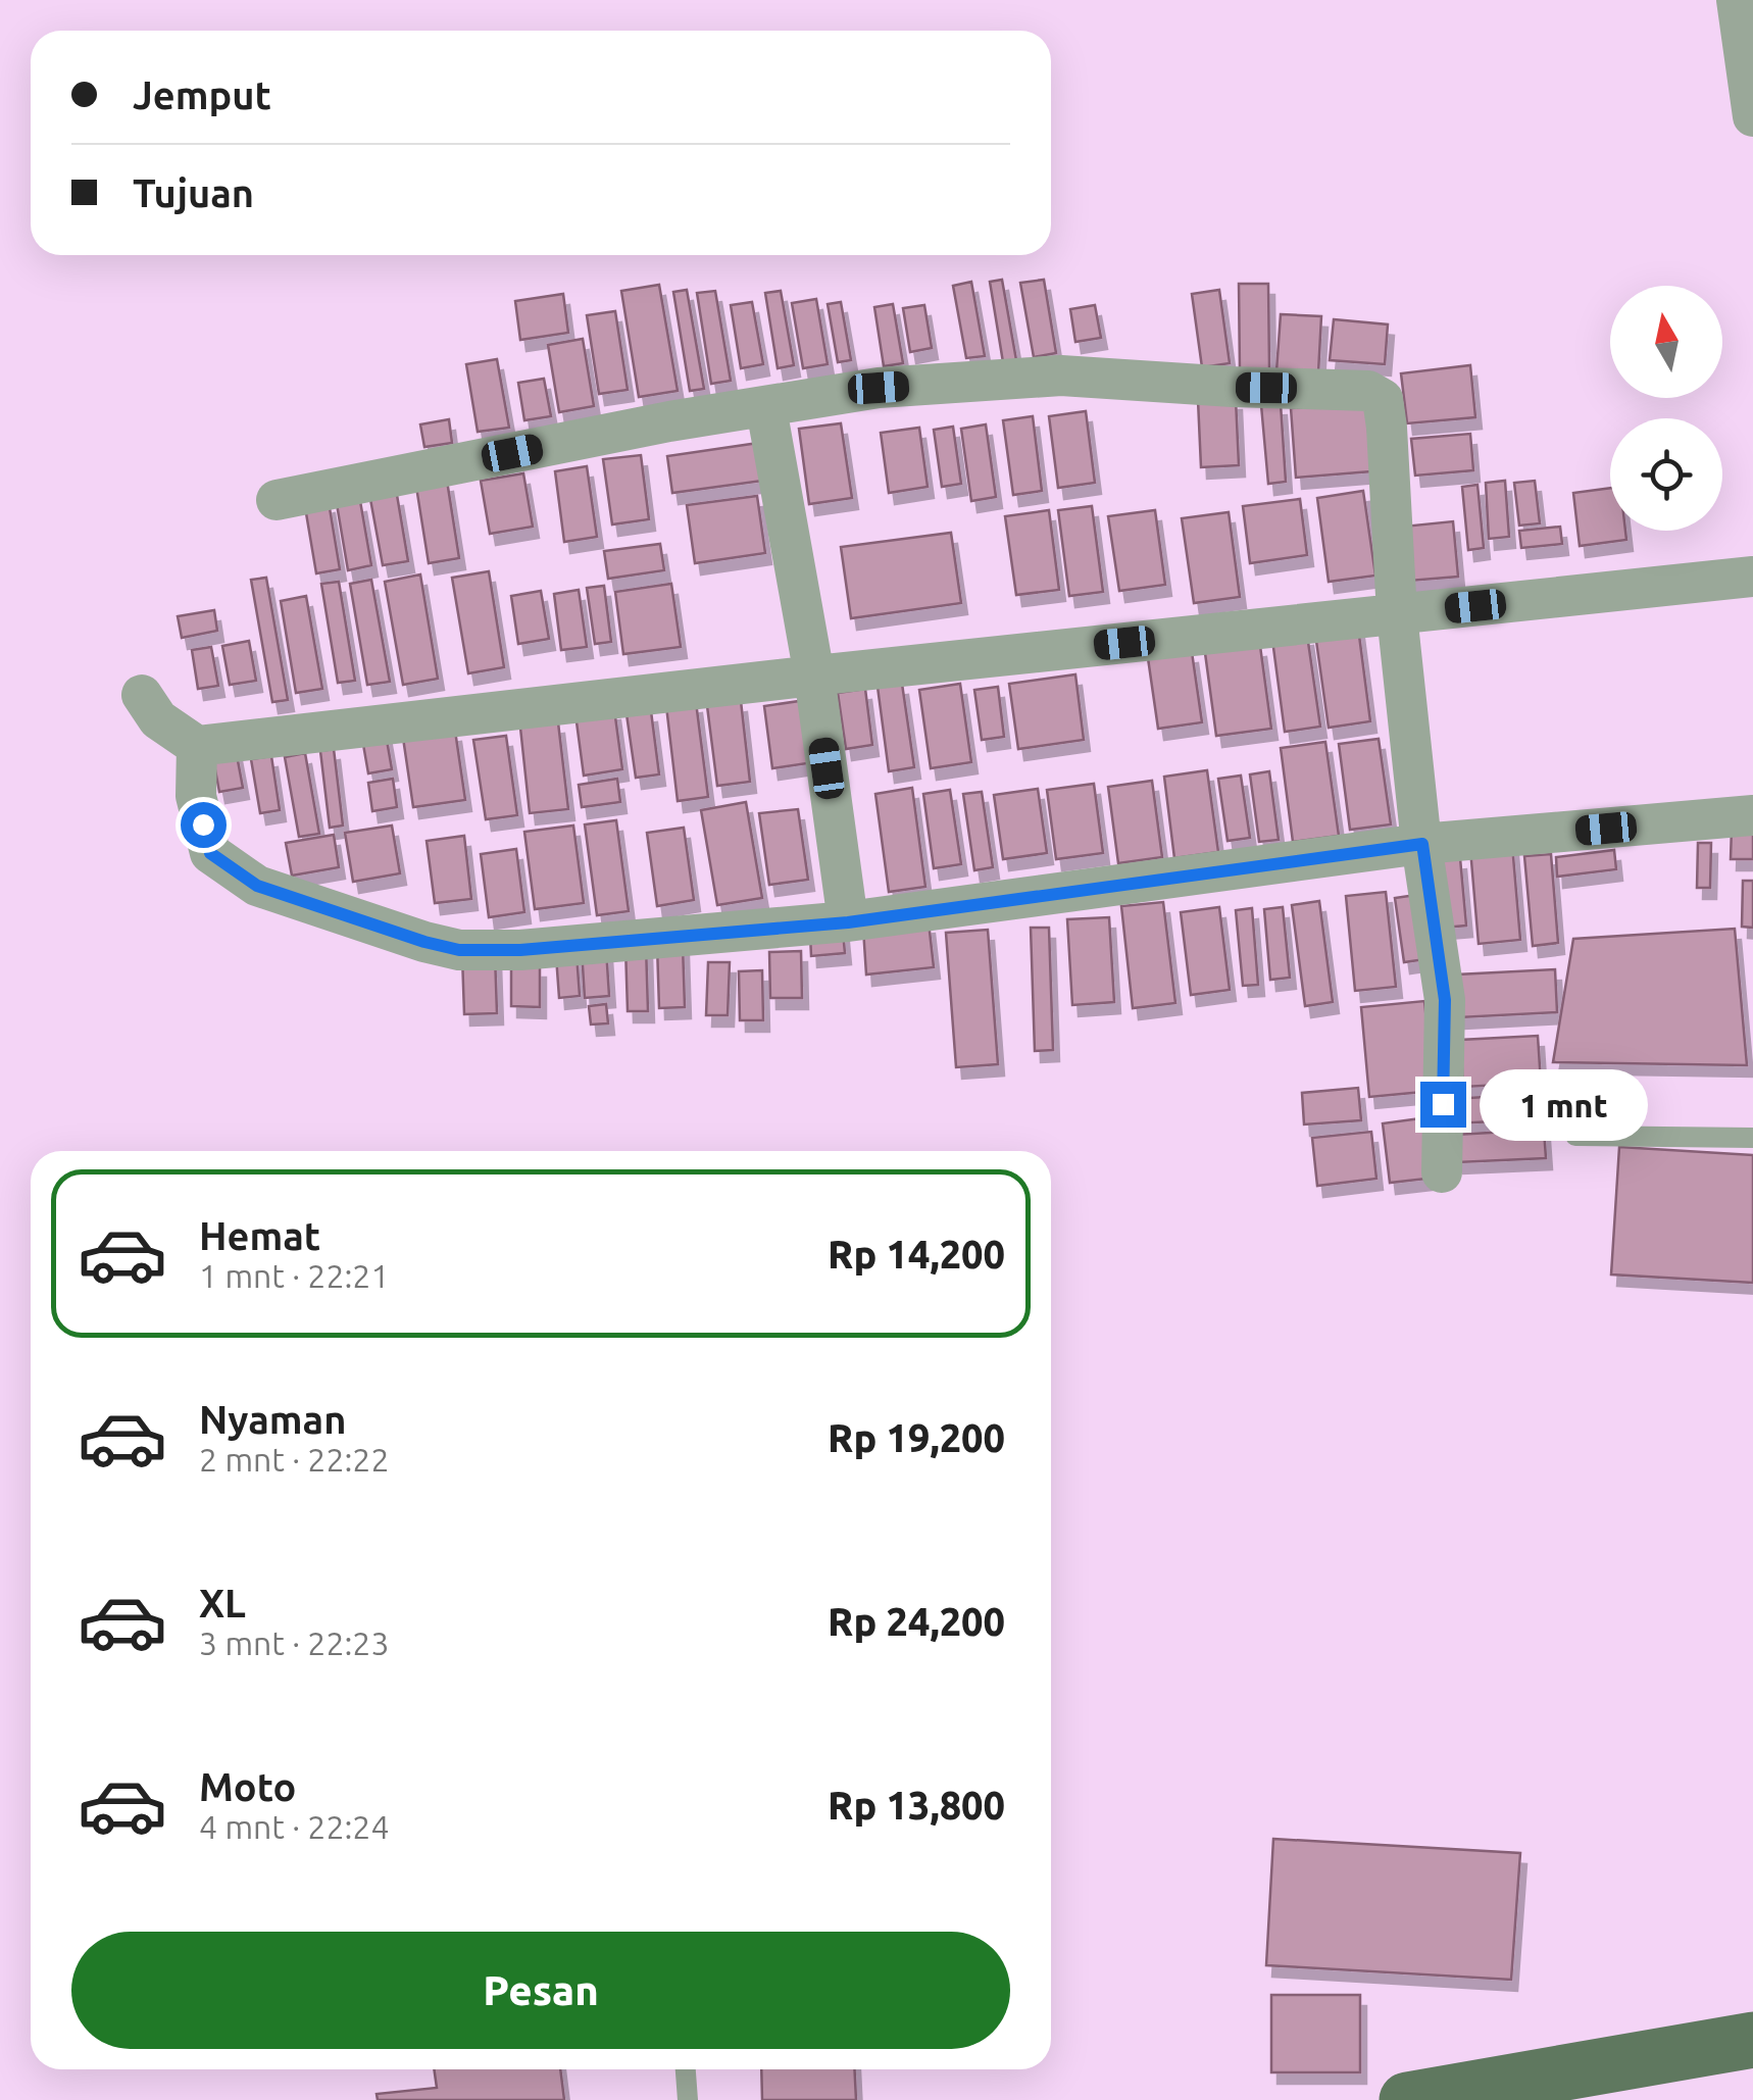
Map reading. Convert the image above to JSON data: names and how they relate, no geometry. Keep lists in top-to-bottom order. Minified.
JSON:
{"north":"top","page":{"banner":["Jemput","Tujuan"],"bubble":"1 mnt","list":[{"name":"Hemat","note":"1 mnt · 22:21","value":"Rp 14,200"},{"name":"Nyaman","note":"2 mnt · 22:22","value":"Rp 19,200"},{"name":"XL","note":"3 mnt · 22:23","value":"Rp 24,200"},{"name":"Moto","note":"4 mnt · 22:24","value":"Rp 13,800"}],"buttons":"Pesan"}}
